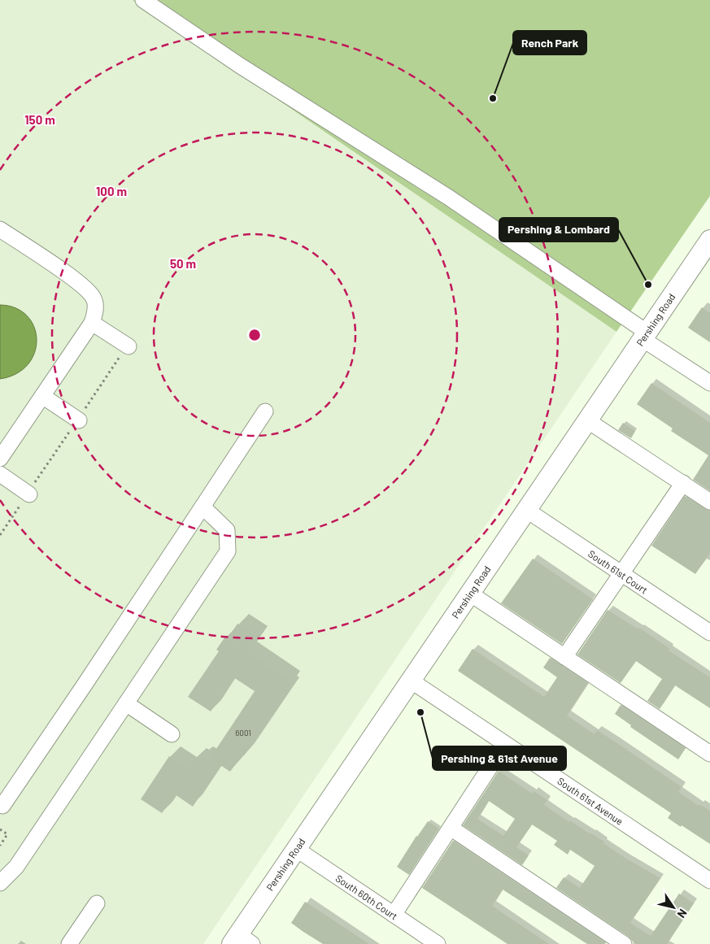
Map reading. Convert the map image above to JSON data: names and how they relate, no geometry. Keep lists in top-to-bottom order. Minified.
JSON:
{"streets":{"main road":["Pershing Road"],"street":["South 61st Court","South 61st Avenue","South 60th Court"]},"crossings":[["Pershing Road","South 61st Court"],["Pershing Road","South 61st Avenue"],["Pershing Road","South 60th Court"]],"places":["Rench Park","Pershing & Lombard","Pershing & 61st Avenue"],"house_numbers":["6001"],"north":"bottom right","rings":["150 m","100 m","50 m"]}
